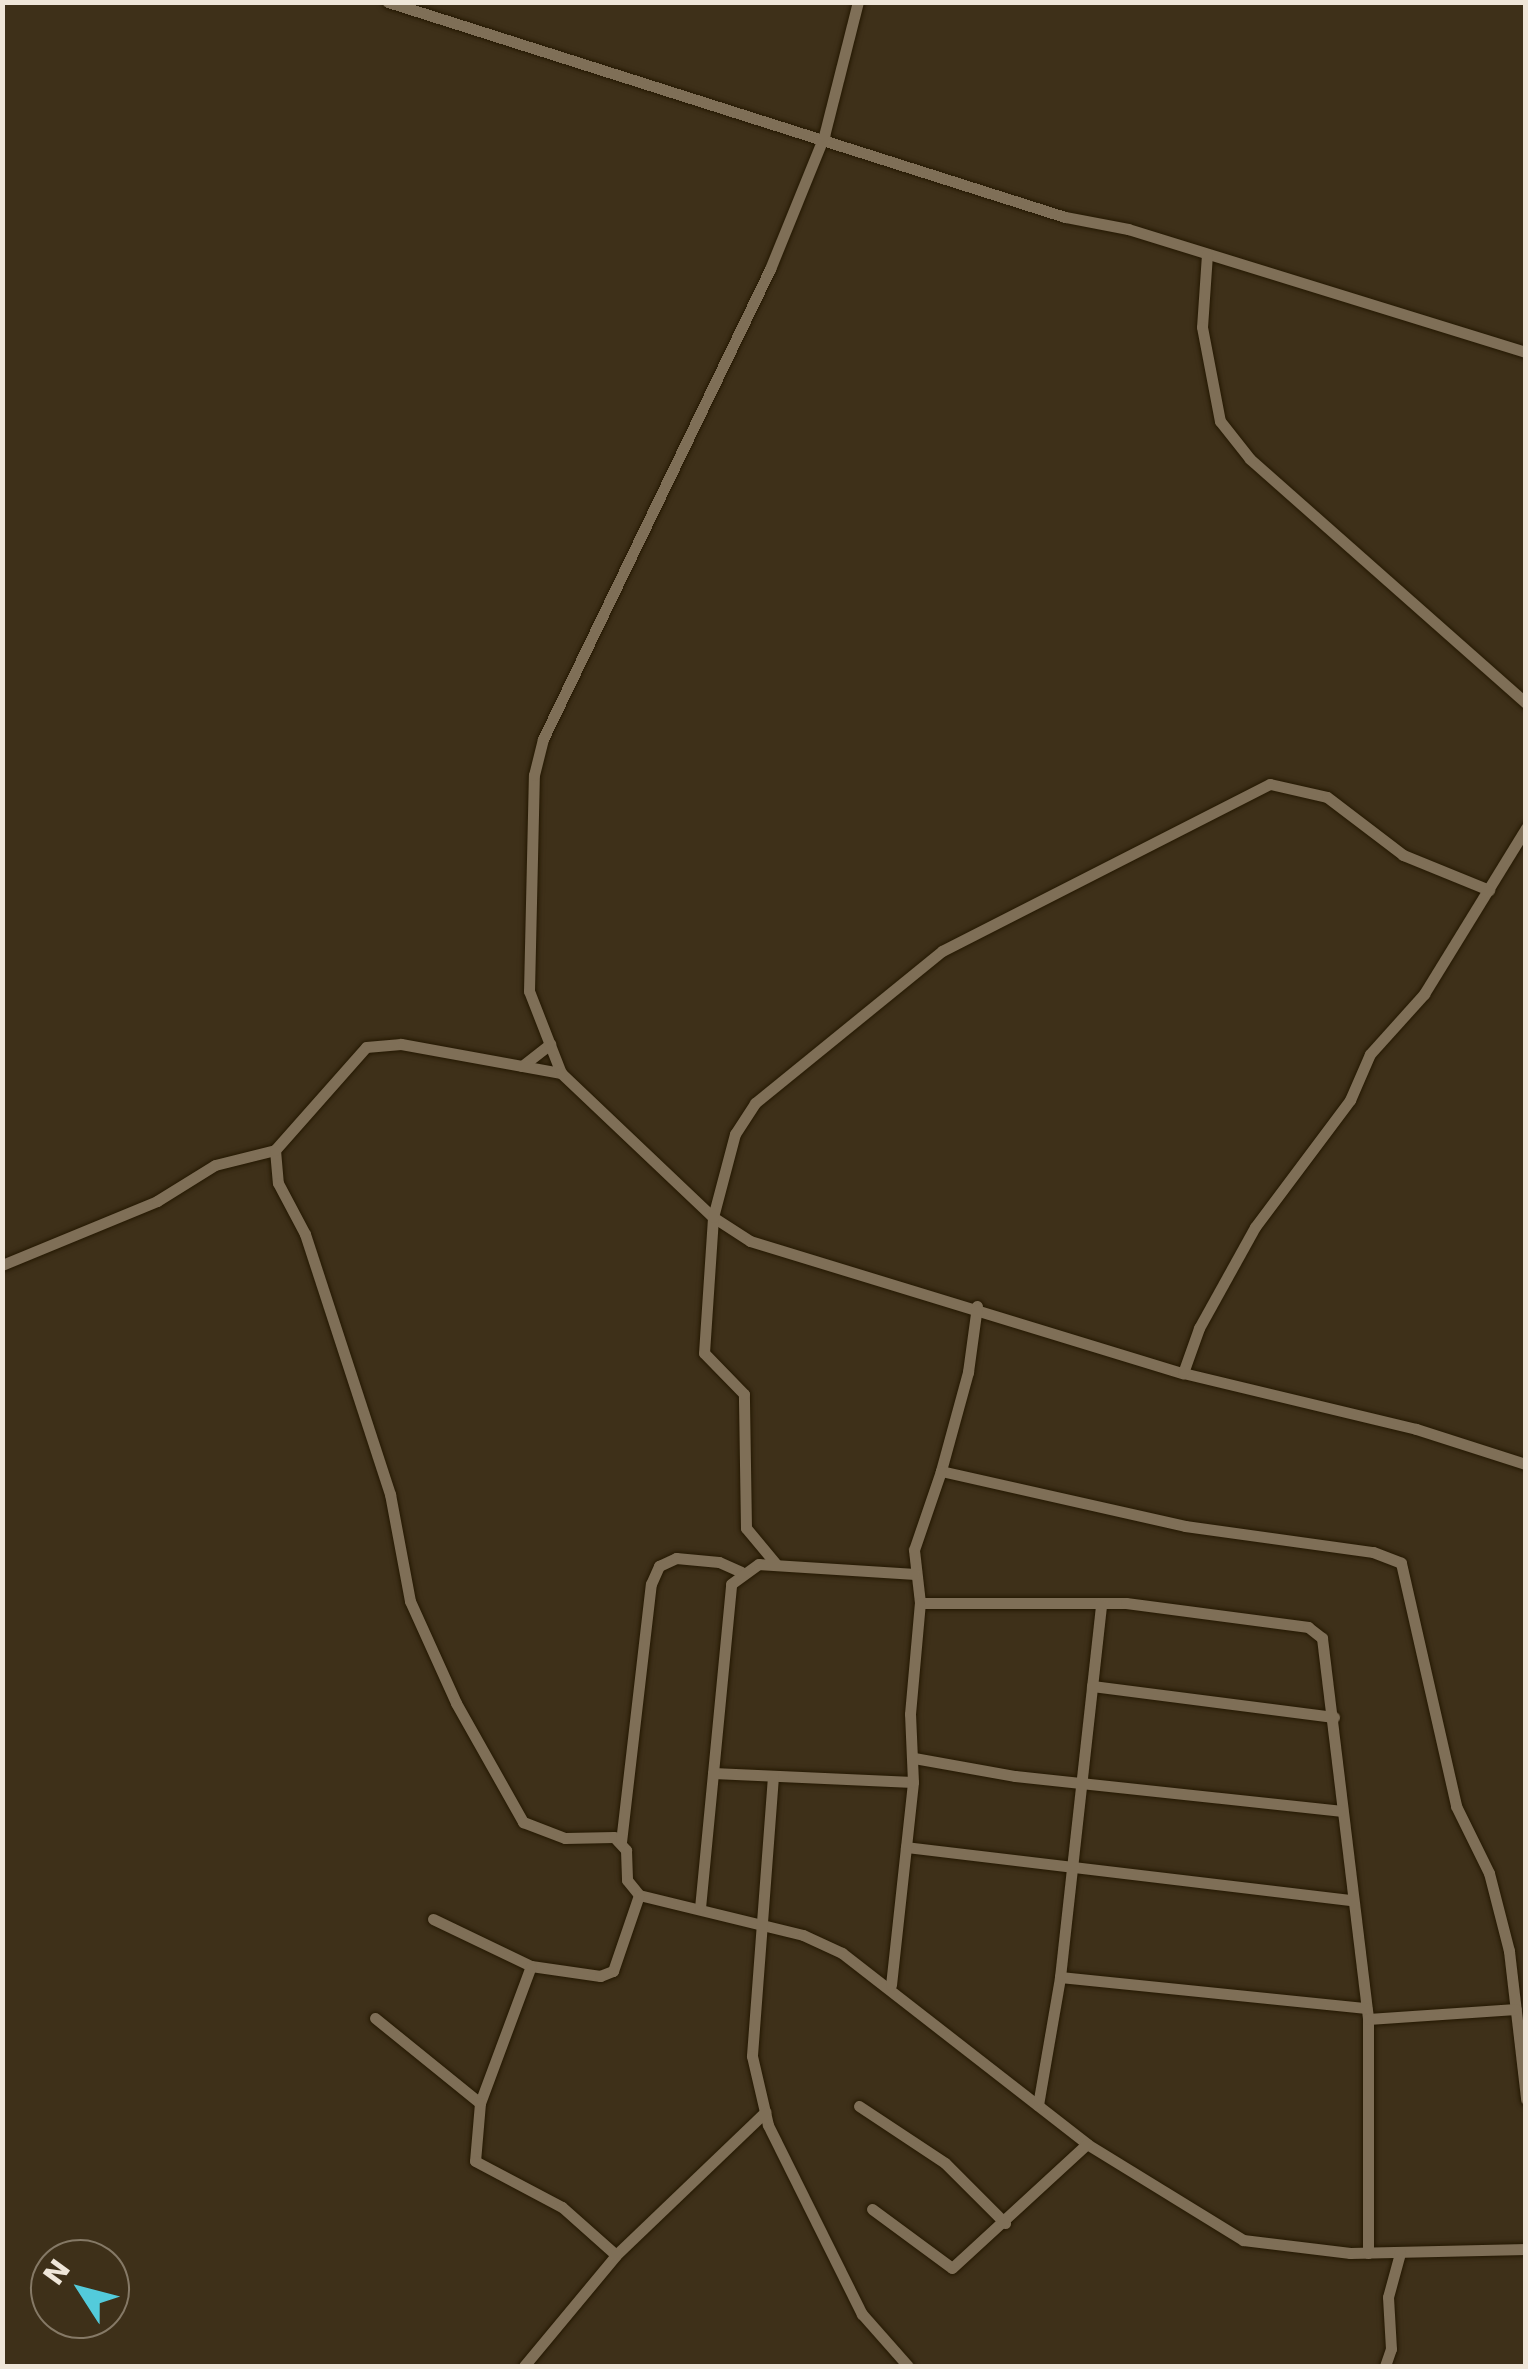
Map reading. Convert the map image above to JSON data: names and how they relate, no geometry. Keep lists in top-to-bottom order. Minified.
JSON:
{"north":"top left"}
